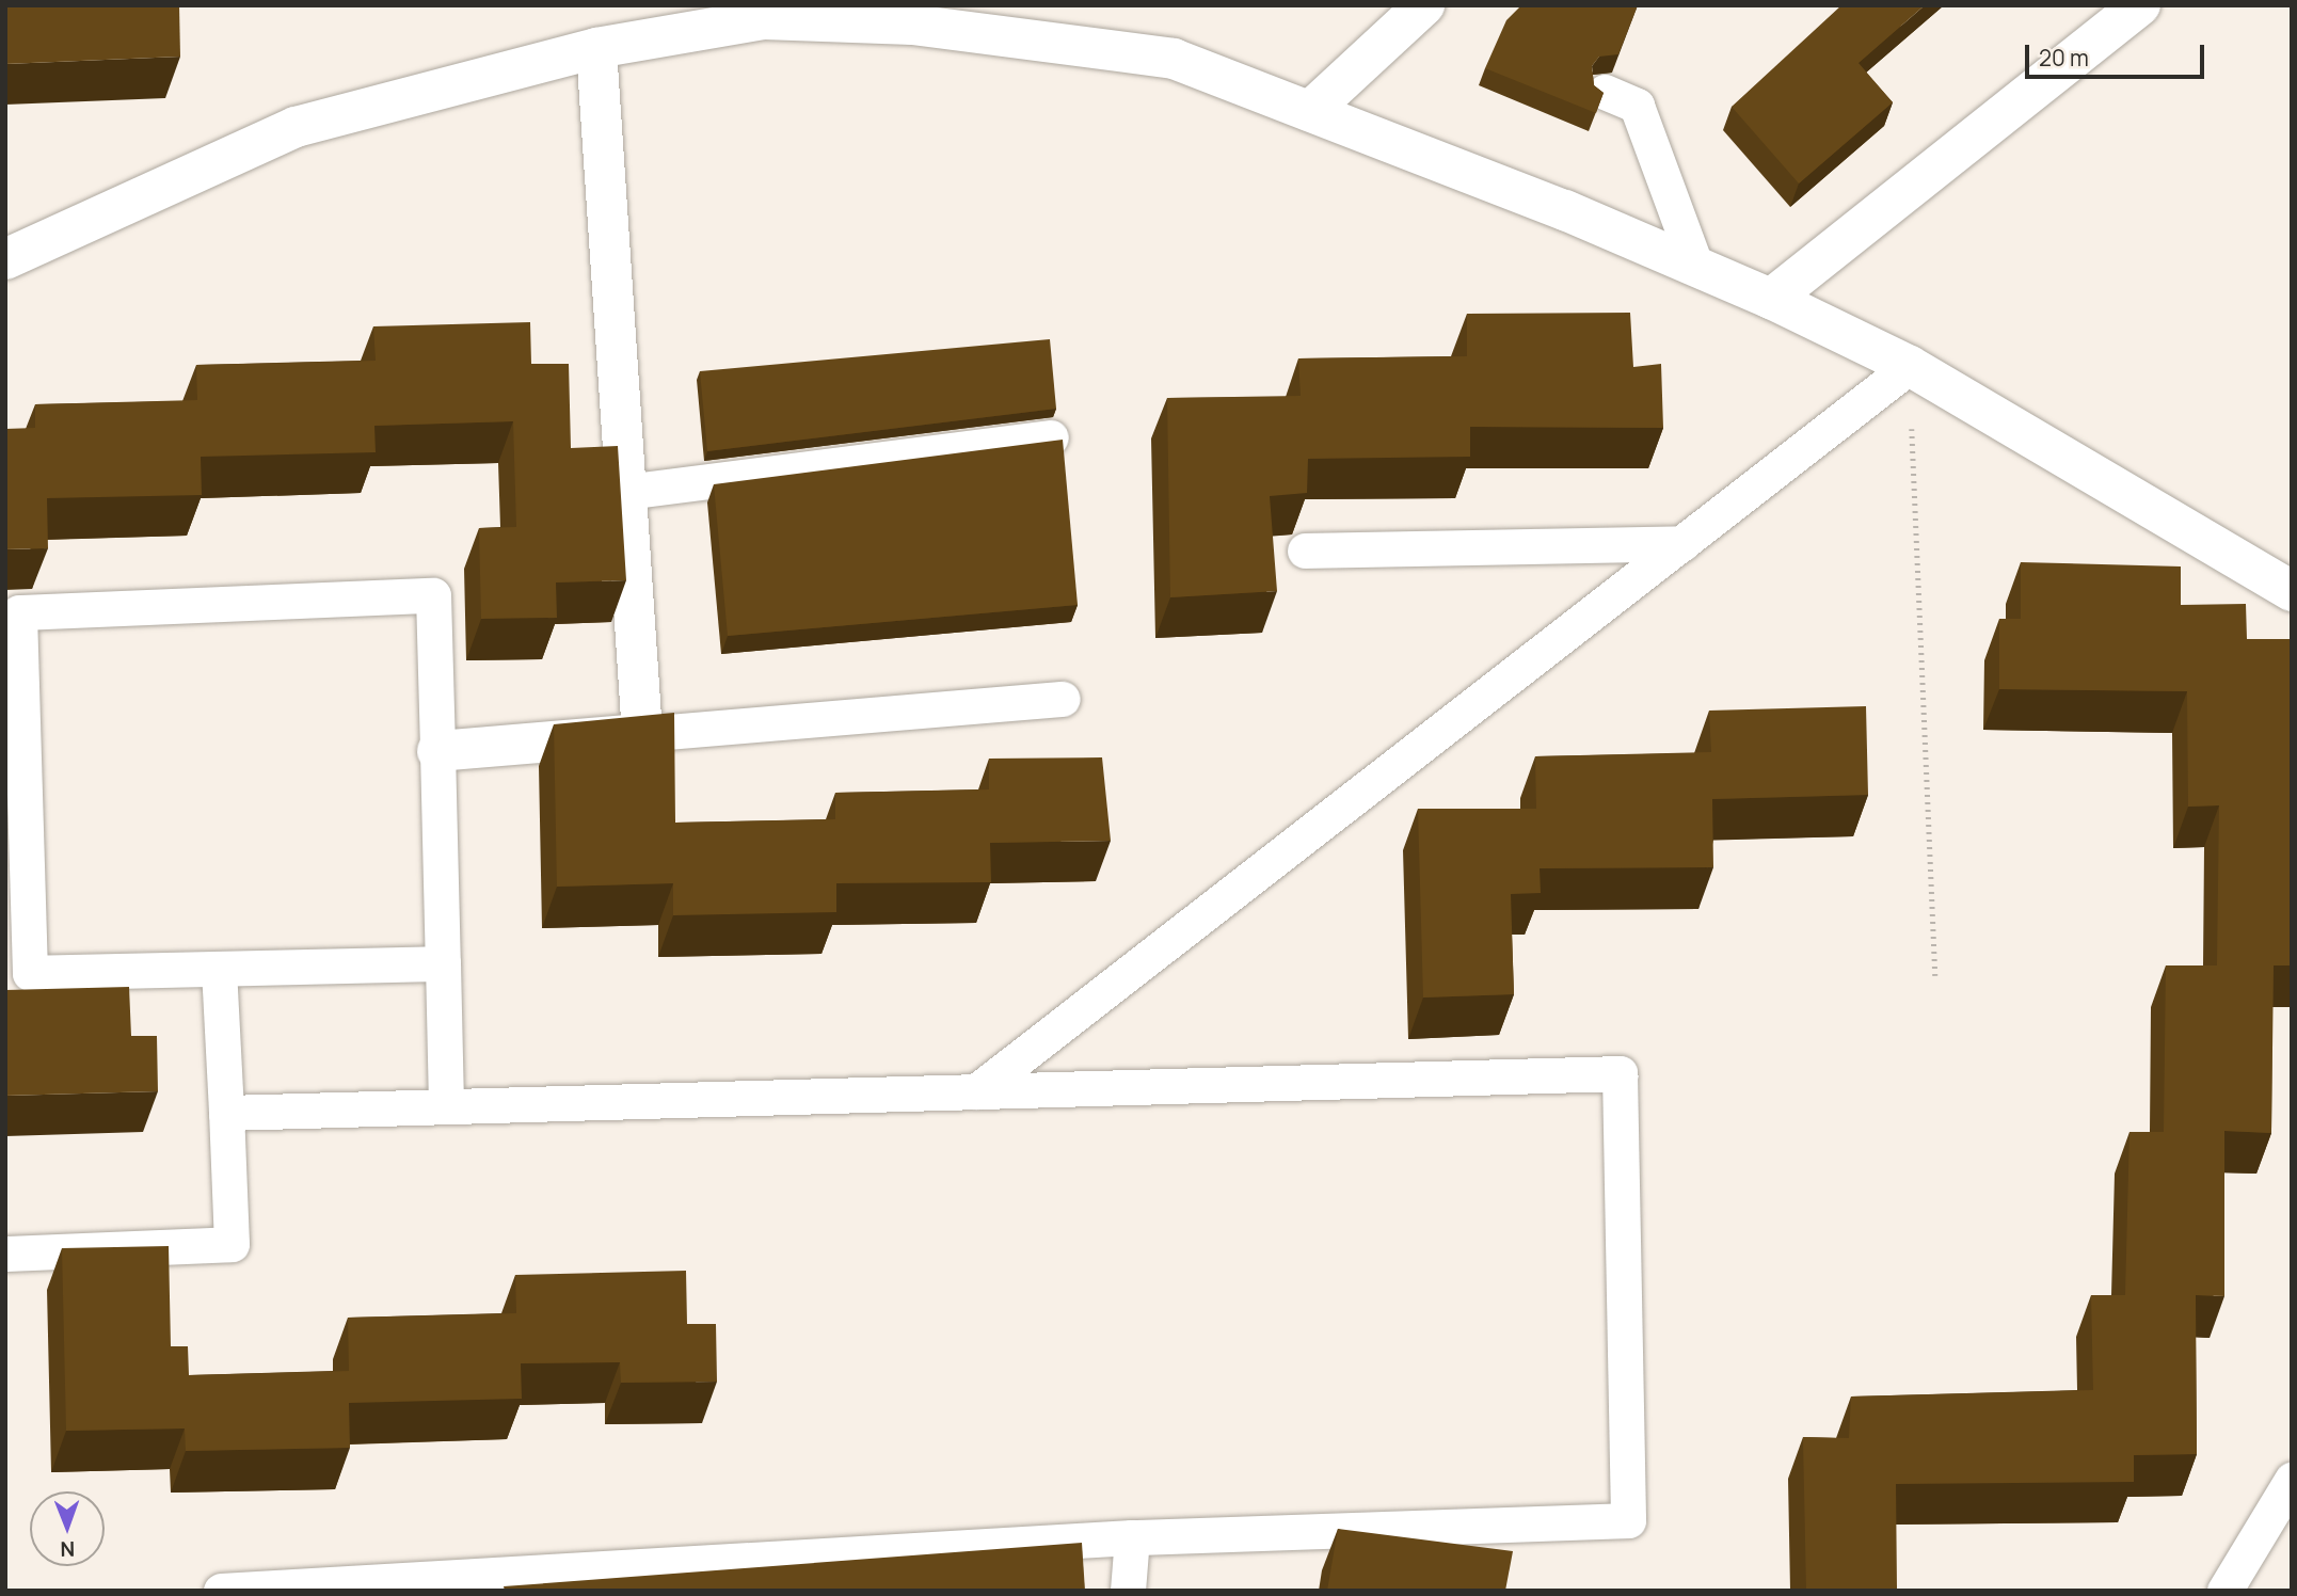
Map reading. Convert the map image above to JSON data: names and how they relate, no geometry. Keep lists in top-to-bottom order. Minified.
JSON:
{"scale_bar":"20 m","north":"bottom"}
